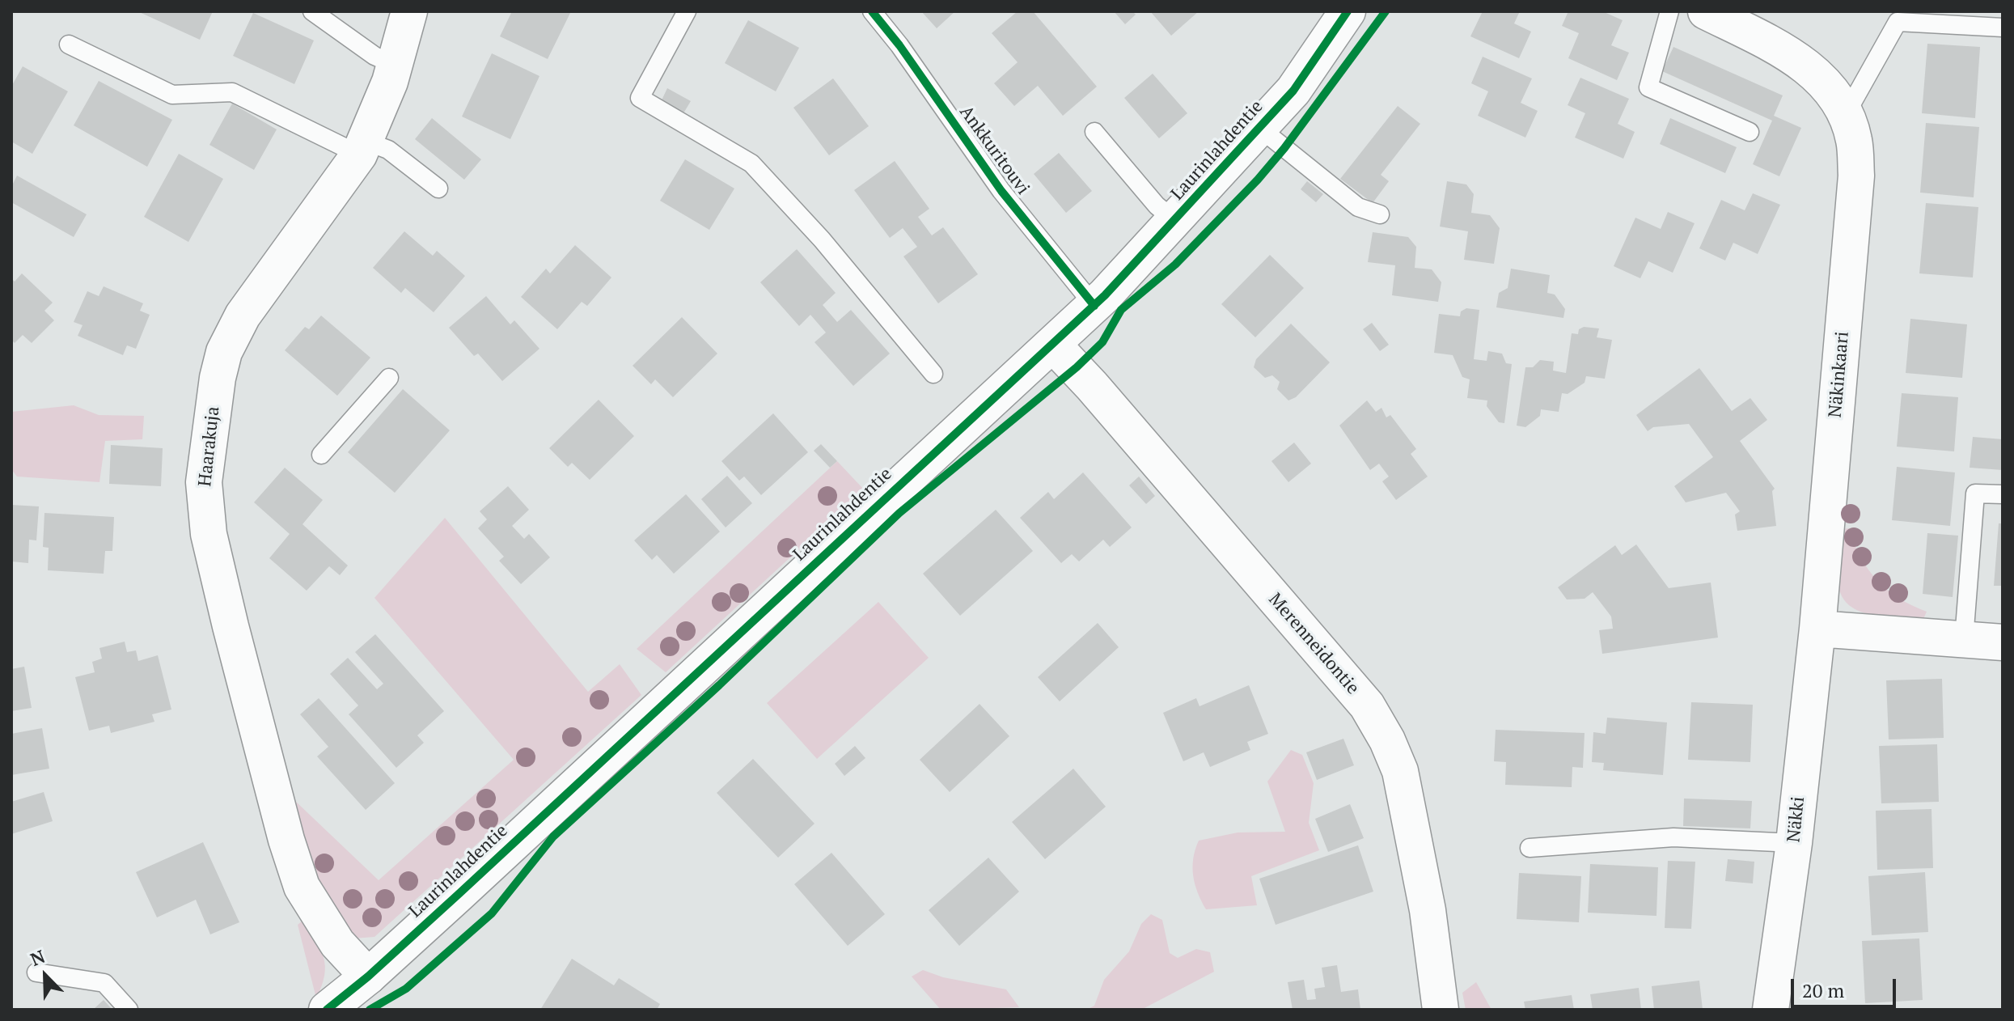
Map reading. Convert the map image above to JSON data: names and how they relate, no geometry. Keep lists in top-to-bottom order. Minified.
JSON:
{"streets":{"street":["Laurinlahdentie","Näkinkaari","Haarakuja","Merenneidontie","Näkki"],"lane":["Ankkuritouvi"]},"crossings":[["Ankkuritouvi","Laurinlahdentie"],["Laurinlahdentie","Haarakuja"],["Laurinlahdentie","Merenneidontie"],["Näkinkaari","Näkki"]],"scale_bar":"20 m","north":"top left"}
